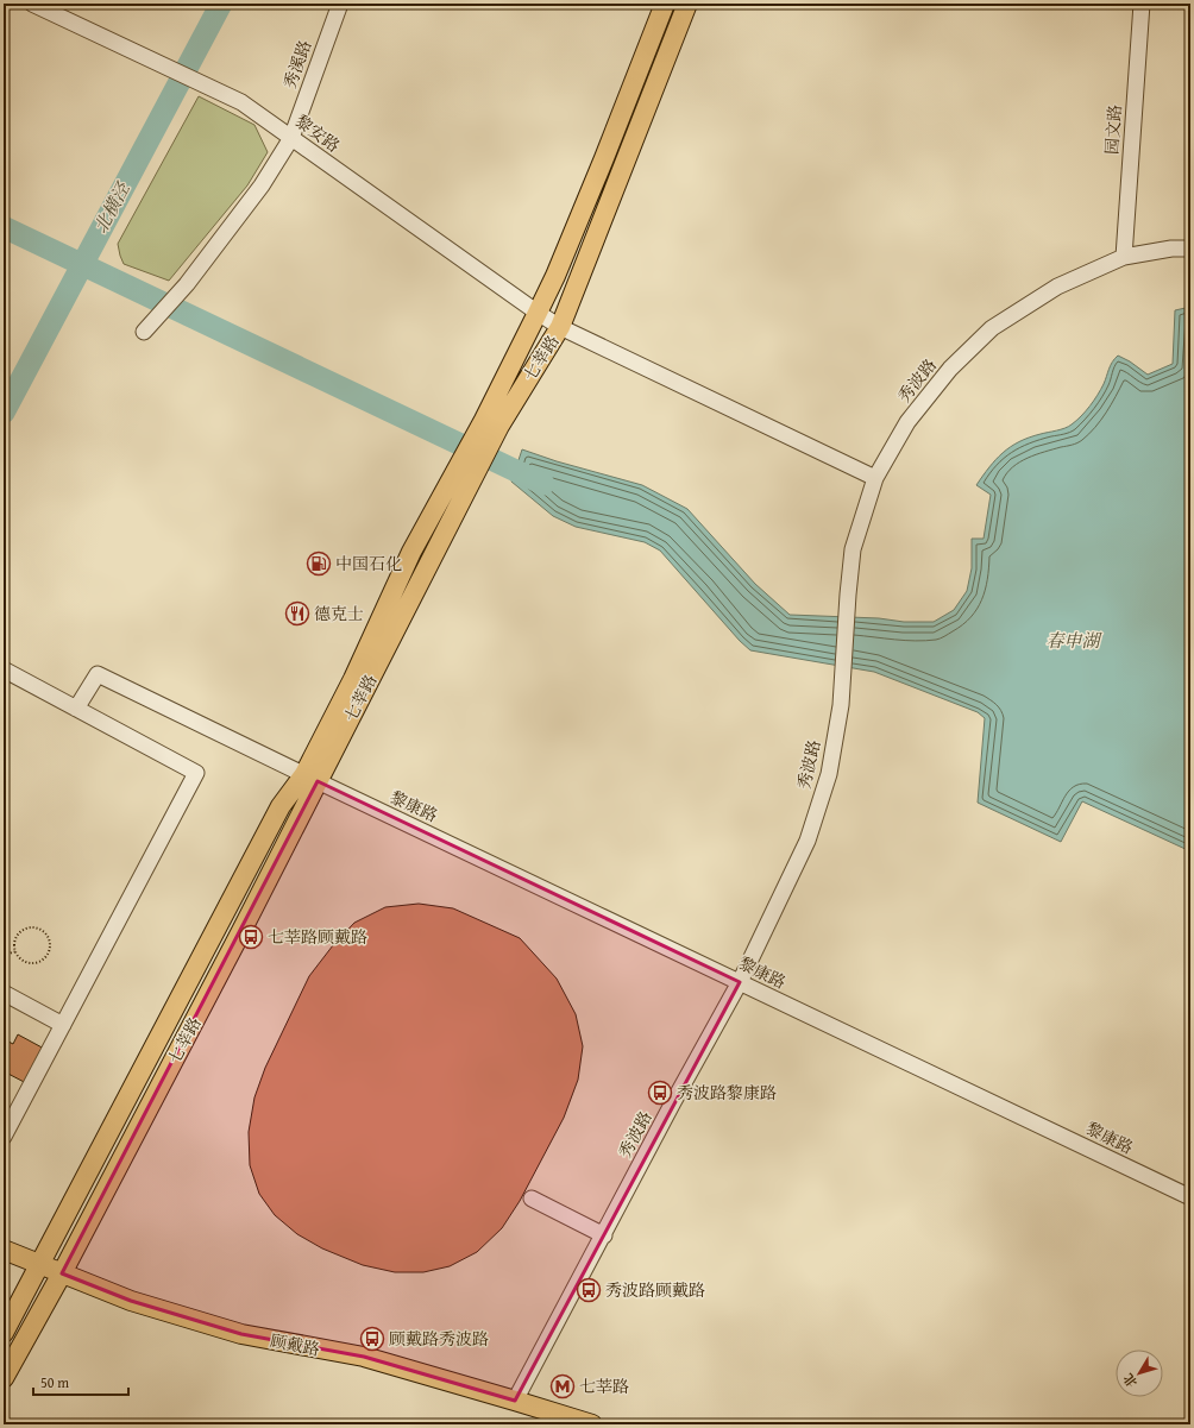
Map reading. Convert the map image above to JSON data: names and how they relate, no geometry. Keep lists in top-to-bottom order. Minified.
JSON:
{"streets":{"main road":["七莘路","顾戴路"],"street":["秀溪路","园文路","黎安路","秀波路","黎康路"]},"crossings":[["秀溪路","黎安路"],["园文路","秀波路"],["黎安路","七莘路"],["黎安路","秀波路"],["七莘路","黎康路"],["七莘路","顾戴路"],["秀波路","黎康路"],["秀波路","顾戴路"]],"water":["北横泾","春申湖"],"places":{"fuel station":["中国石化"],"restaurant":["德克士"],"bus stop":["七莘路顾戴路","秀波路黎康路","秀波路顾戴路","顾戴路秀波路"],"metro station":["七莘路"]},"scale_bar":"50 m","north":"bottom left"}
